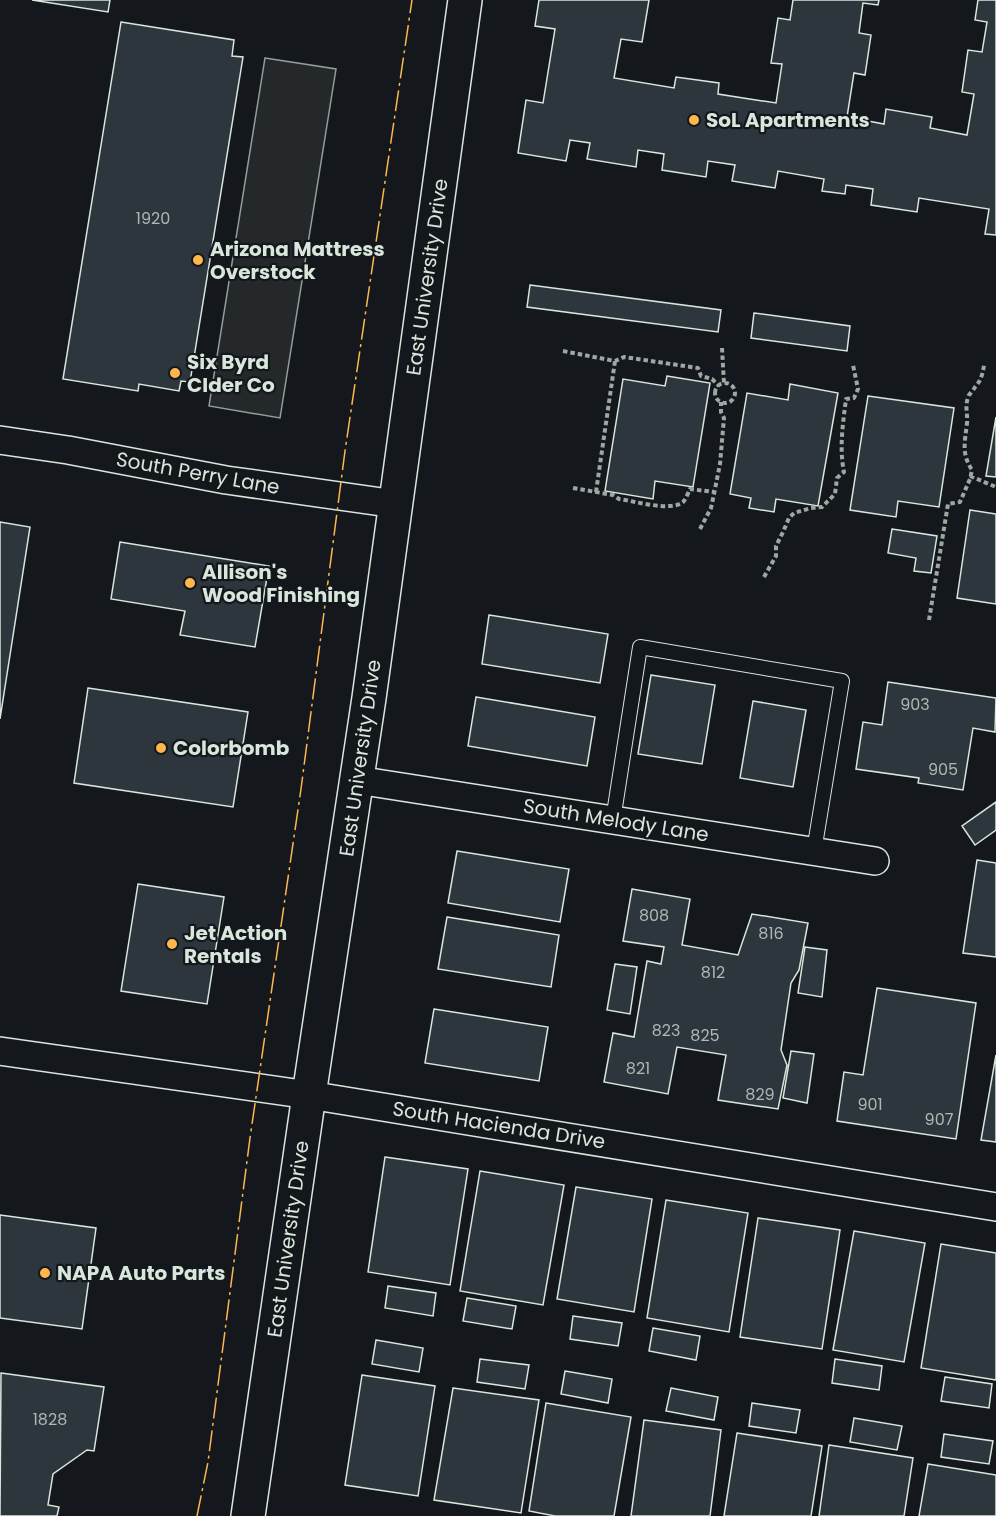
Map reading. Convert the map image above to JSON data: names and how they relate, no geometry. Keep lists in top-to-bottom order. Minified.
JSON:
{"streets":{"main road":["East University Drive"],"street":["South Perry Lane","South Melody Lane","South Hacienda Drive"]},"crossings":[["East University Drive","South Perry Lane"],["East University Drive","South Melody Lane"],["East University Drive","South Hacienda Drive"]],"places":["SoL Apartments","Arizona Mattress Overstock","Six Byrd CIder Co","Allison's Wood Finishing","Colorbomb","Jet Action Rentals","NAPA Auto Parts"],"house_numbers":["1920","903","905","808","816","812","823","825","821","829","901","907","1828"]}
